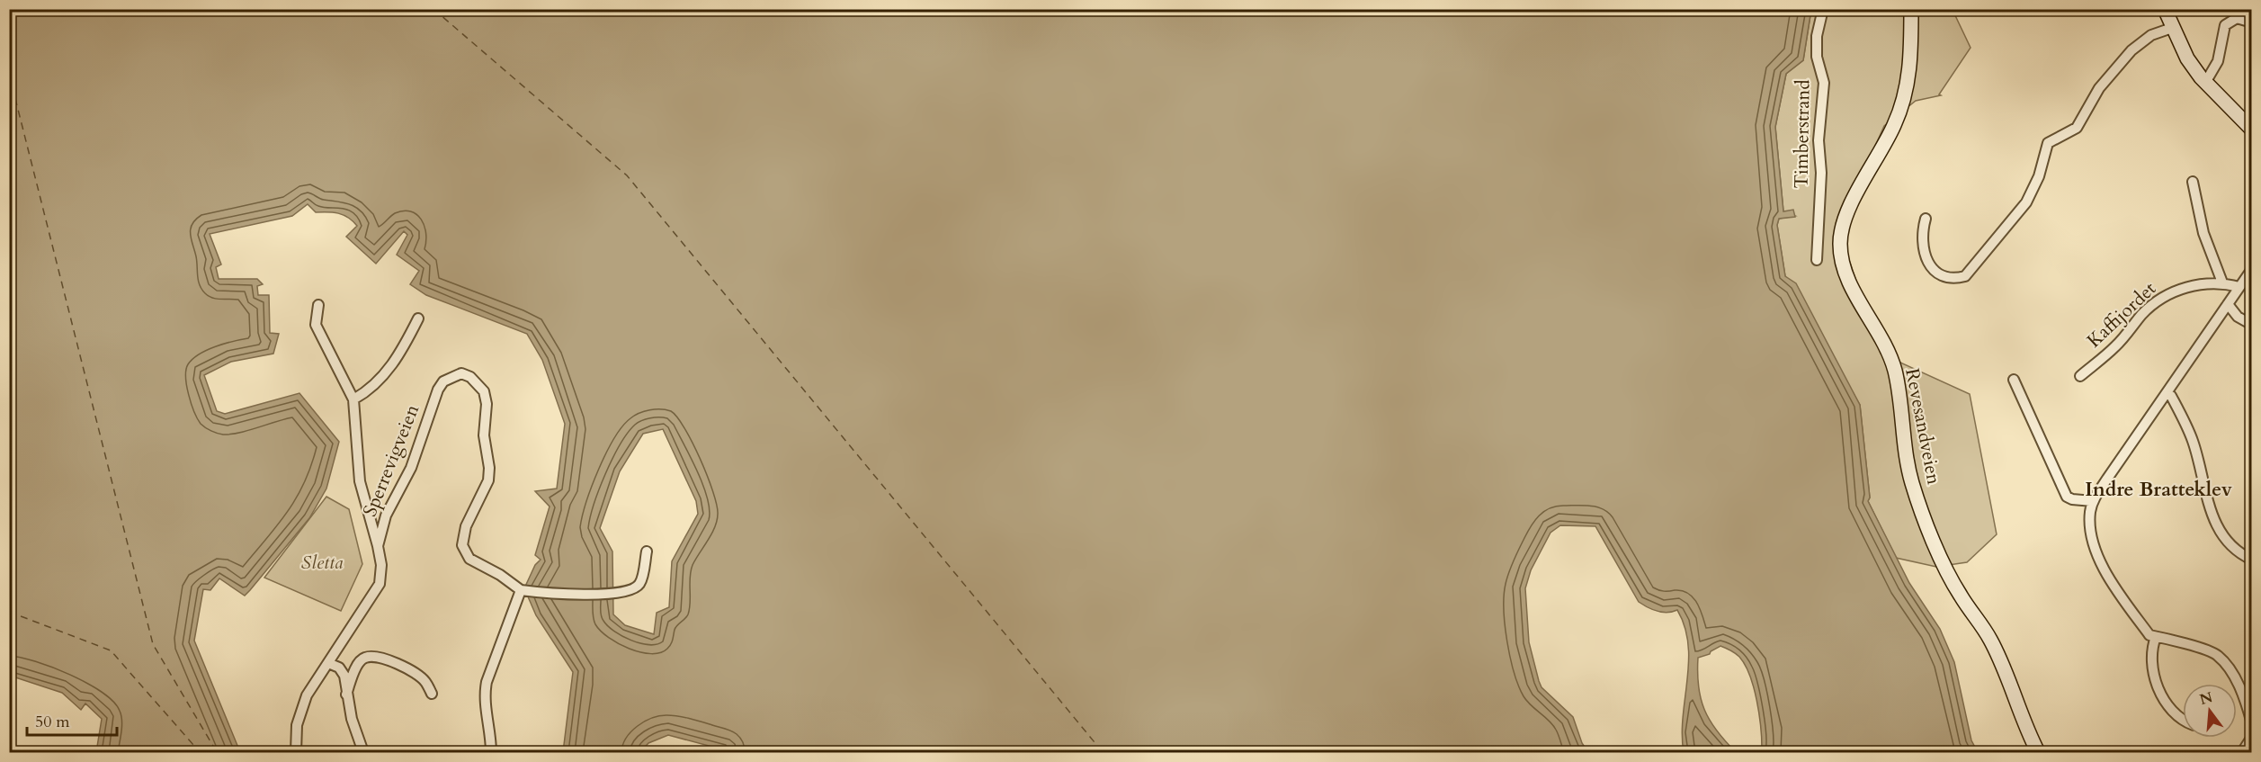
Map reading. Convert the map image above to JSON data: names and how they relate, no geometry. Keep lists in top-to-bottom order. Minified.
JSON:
{"streets":{"main road":["Revesandveien"],"street":["Timberstrand","Kaffijordet","Sperrevigveien"]},"districts":["Indre Bratteklev"],"parks":["Sletta"],"scale_bar":"50 m","north":"top"}
